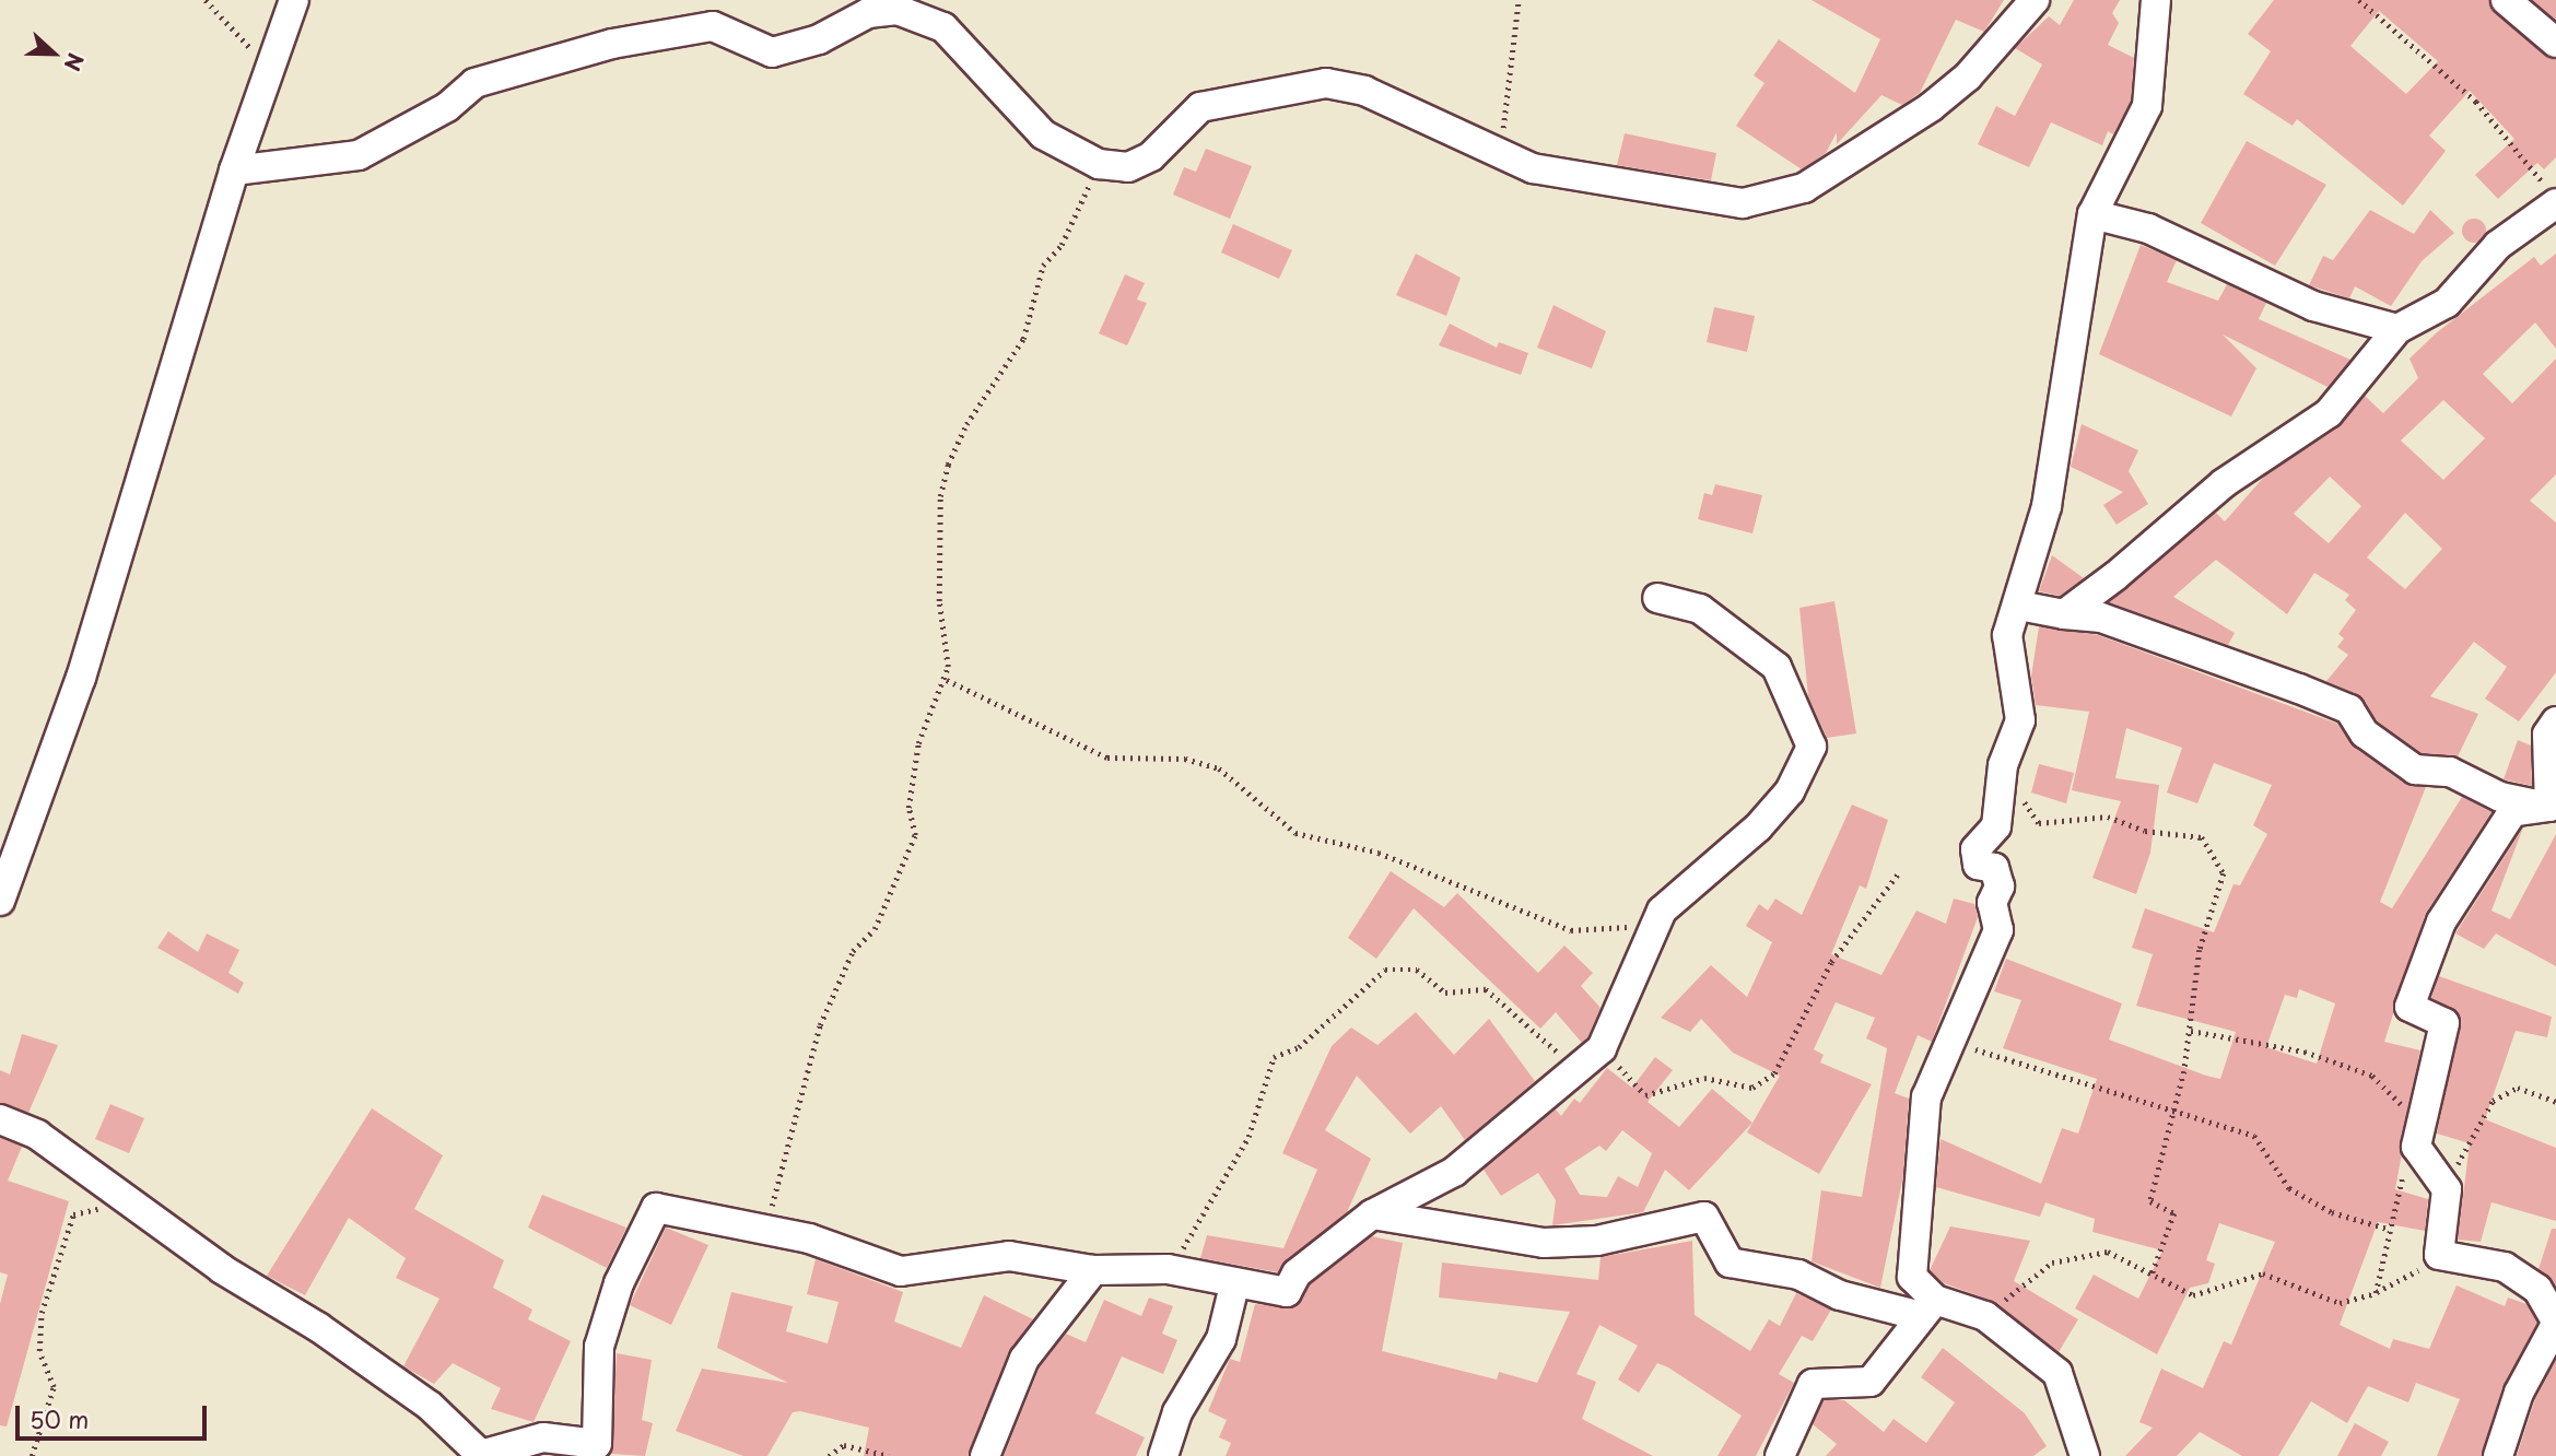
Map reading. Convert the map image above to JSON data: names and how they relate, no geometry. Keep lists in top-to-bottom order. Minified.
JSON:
{"scale_bar":"50 m","north":"right"}
